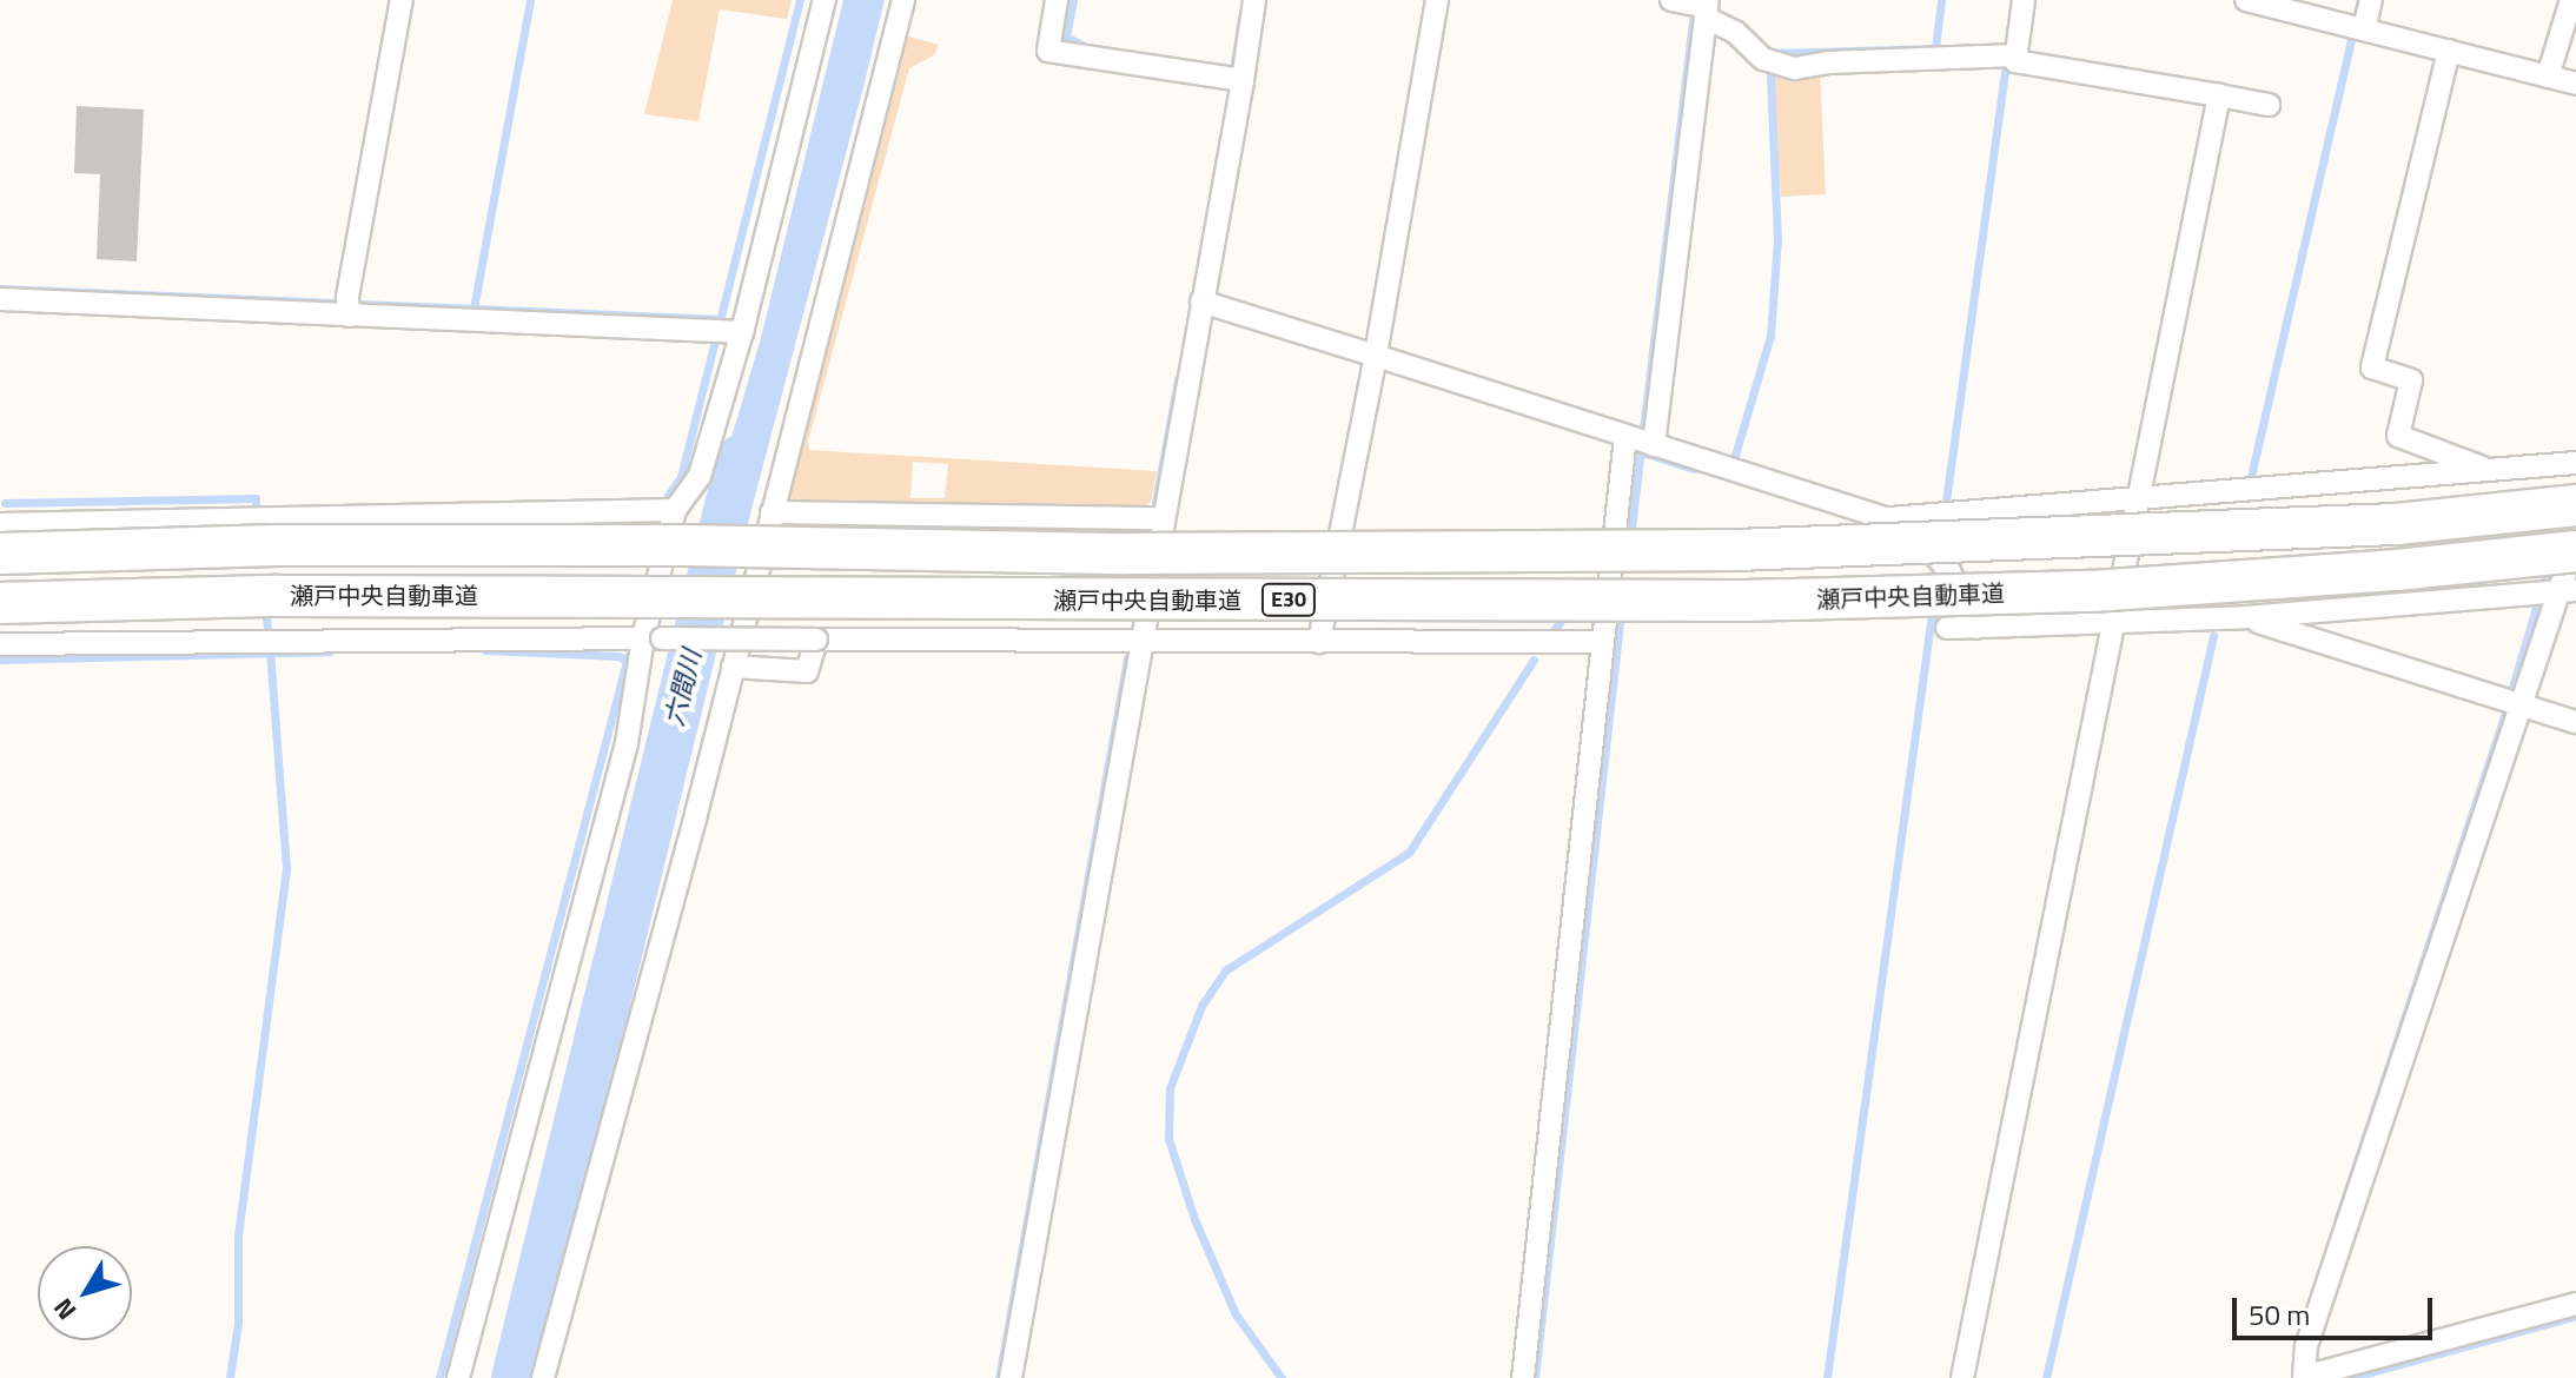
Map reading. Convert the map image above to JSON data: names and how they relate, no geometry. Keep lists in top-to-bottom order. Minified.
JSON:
{"streets":{"highway":["瀬戸中央自動車道","E30"]},"water":["六間川"],"scale_bar":"50 m","north":"bottom left"}
